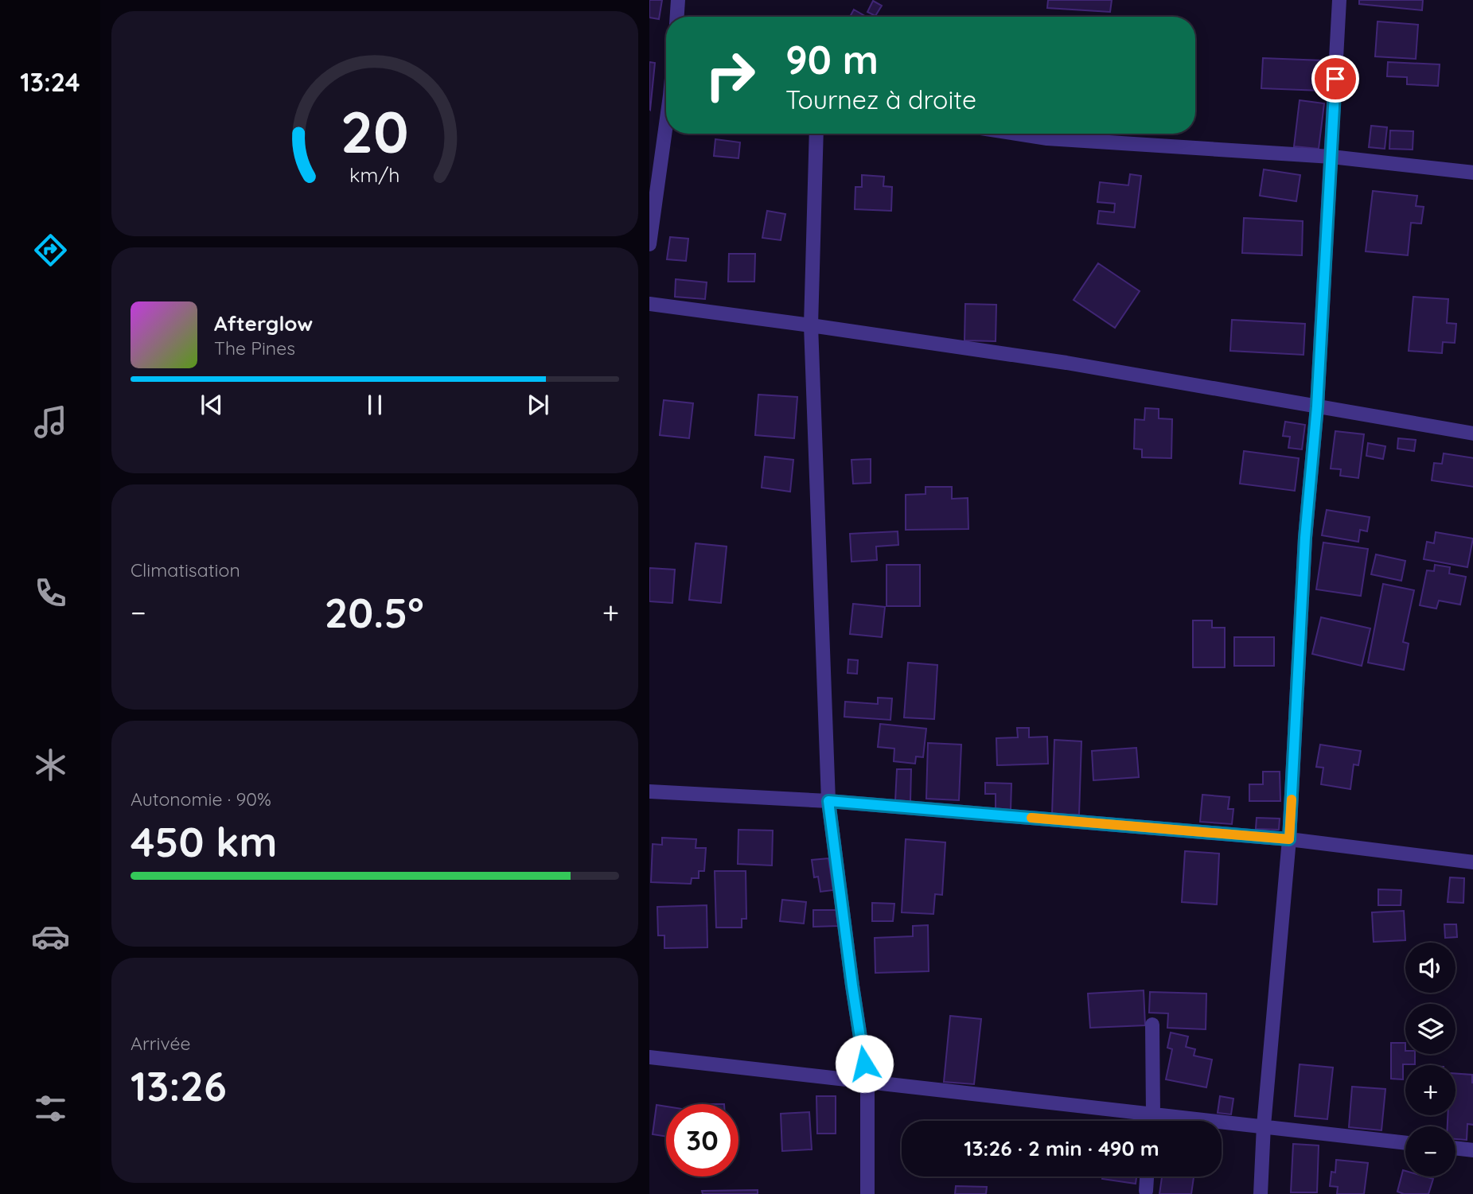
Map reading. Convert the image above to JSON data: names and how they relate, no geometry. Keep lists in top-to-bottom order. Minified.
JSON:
{"page":{"tabs":"13:24","turn":["90 m","Tournez à droite"],"song":["Afterglow","The Pines"],"tile":["Climatisation",["Autonomie · 90%","450 km"],["Arrivée","13:26"]],"heat":["−","20.5°","+"],"map_buttons":["+","−"],"limit":"30","trip":"13:26 · 2 min · 490 m","gauge":["20","km/h"]}}
